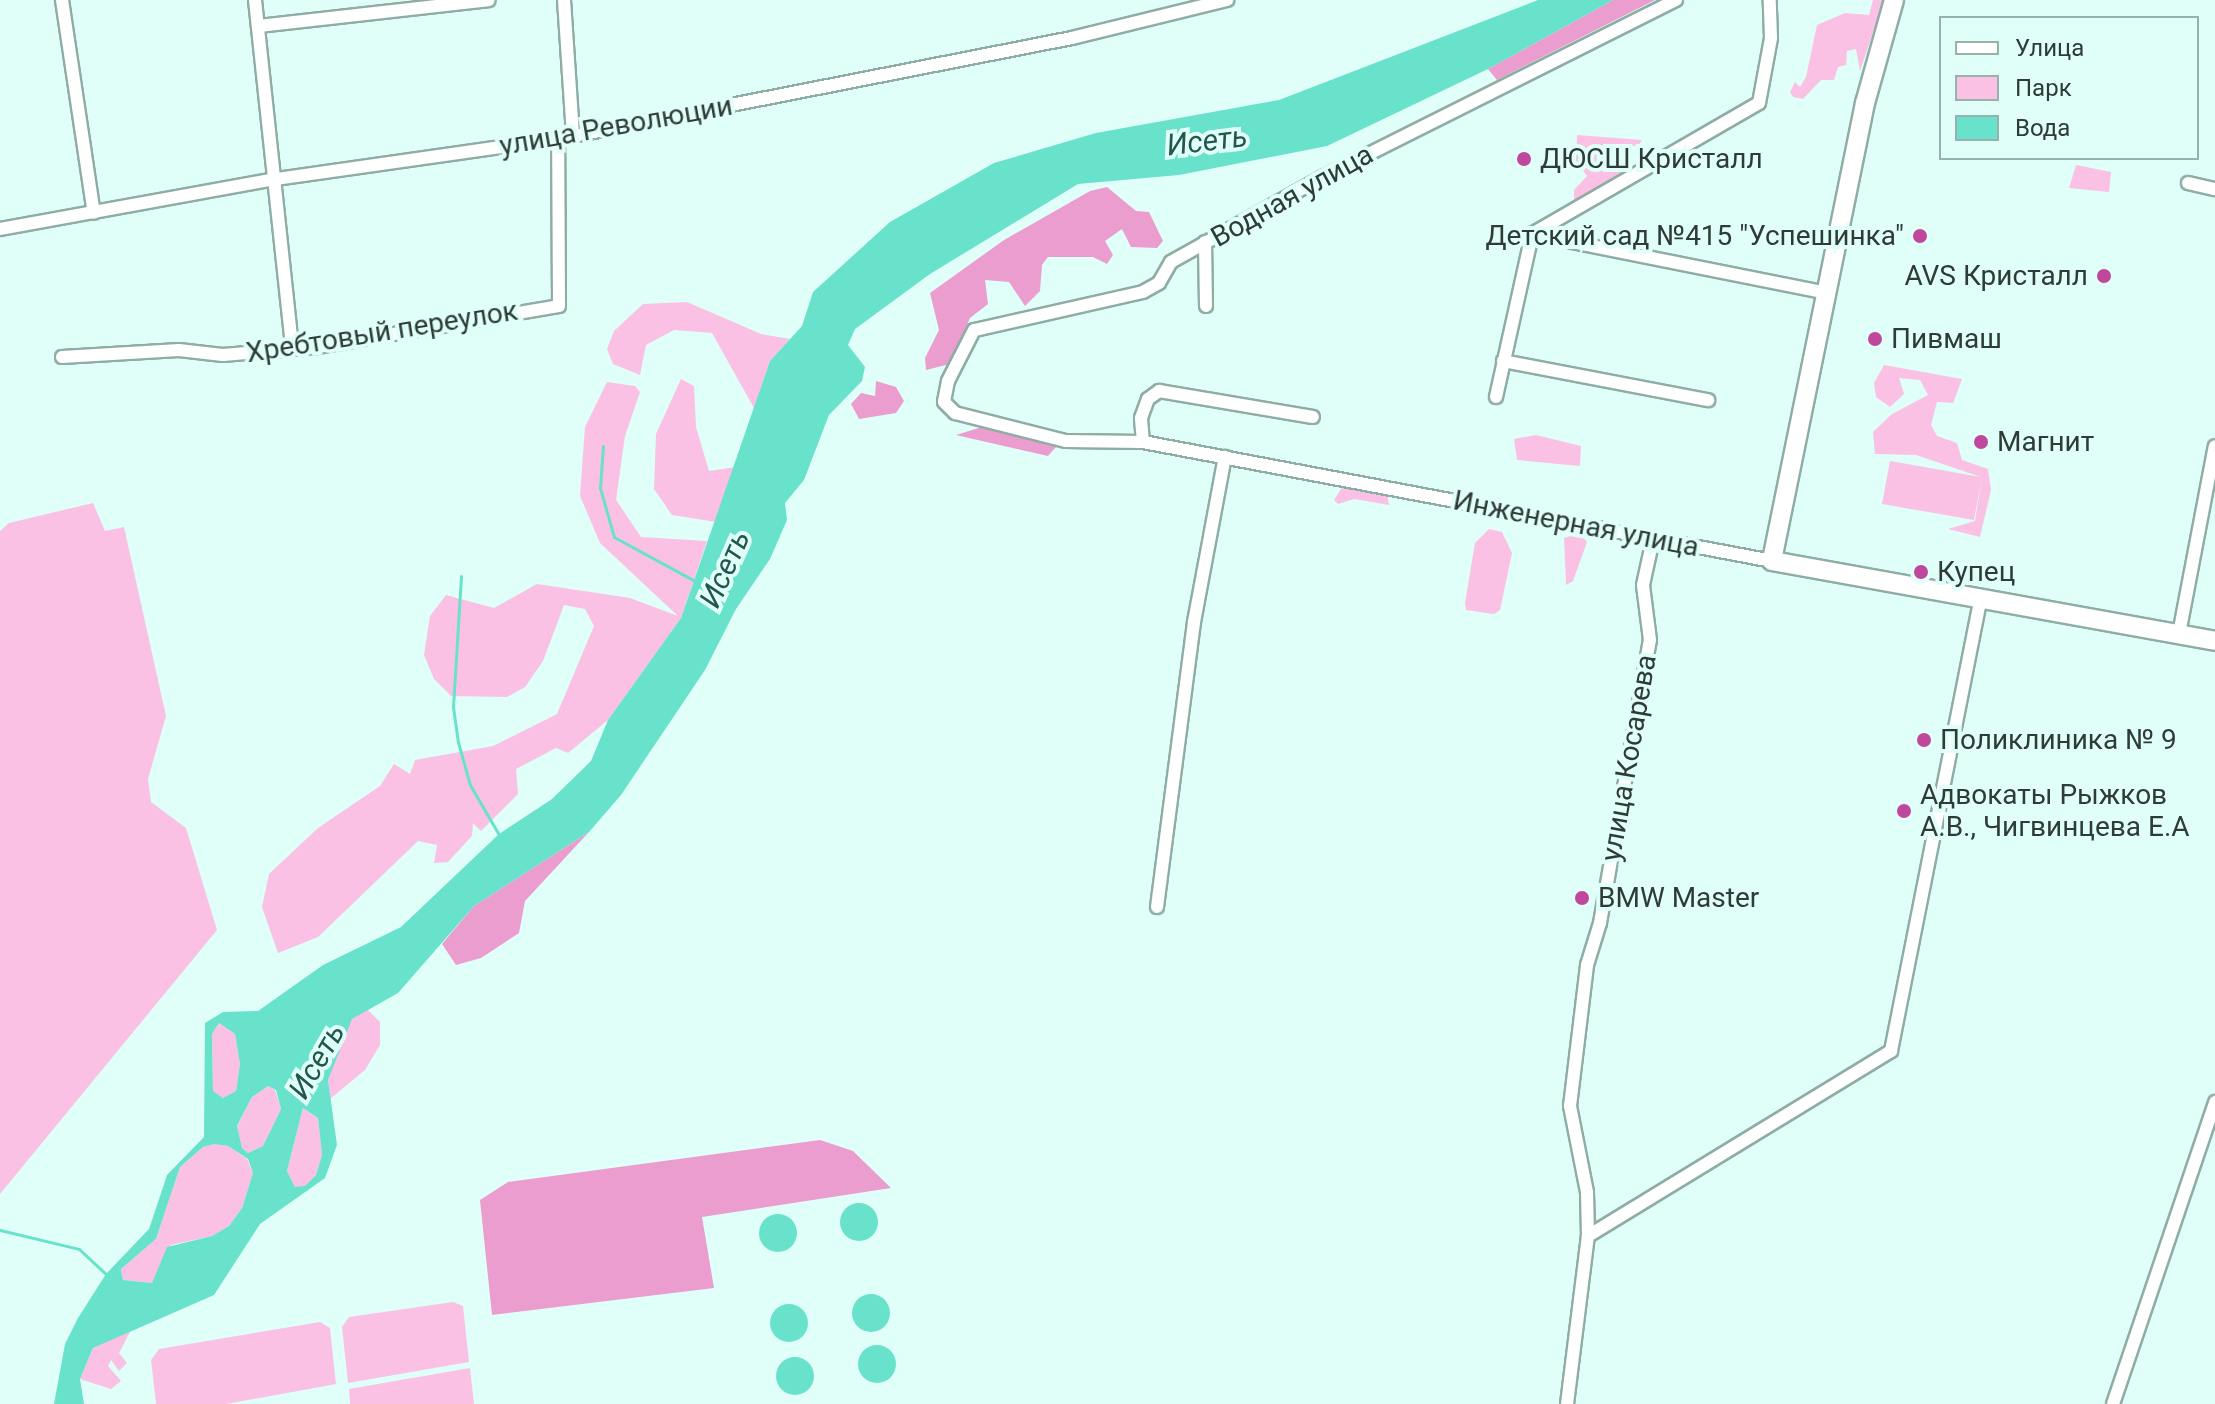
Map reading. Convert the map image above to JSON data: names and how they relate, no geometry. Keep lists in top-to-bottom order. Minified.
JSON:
{"streets":{"street":["улица Революции","Водная улица","Хребтовый переулок","Инженерная улица","улица Косарева"]},"crossings":[["улица Революции","Хребтовый переулок"],["Водная улица","Инженерная улица"],["Инженерная улица","улица Косарева"]],"water":["Исеть"],"places":["ДЮСШ Кристалл","Детский сад №415 \"Успешинка\"","AVS Кристалл","Пивмаш","Магнит","Купец","Поликлиника № 9","Адвокаты Рыжков А.В., Чигвинцева Е.А","BMW Master"],"legend":["Улица","Парк","Вода"]}
